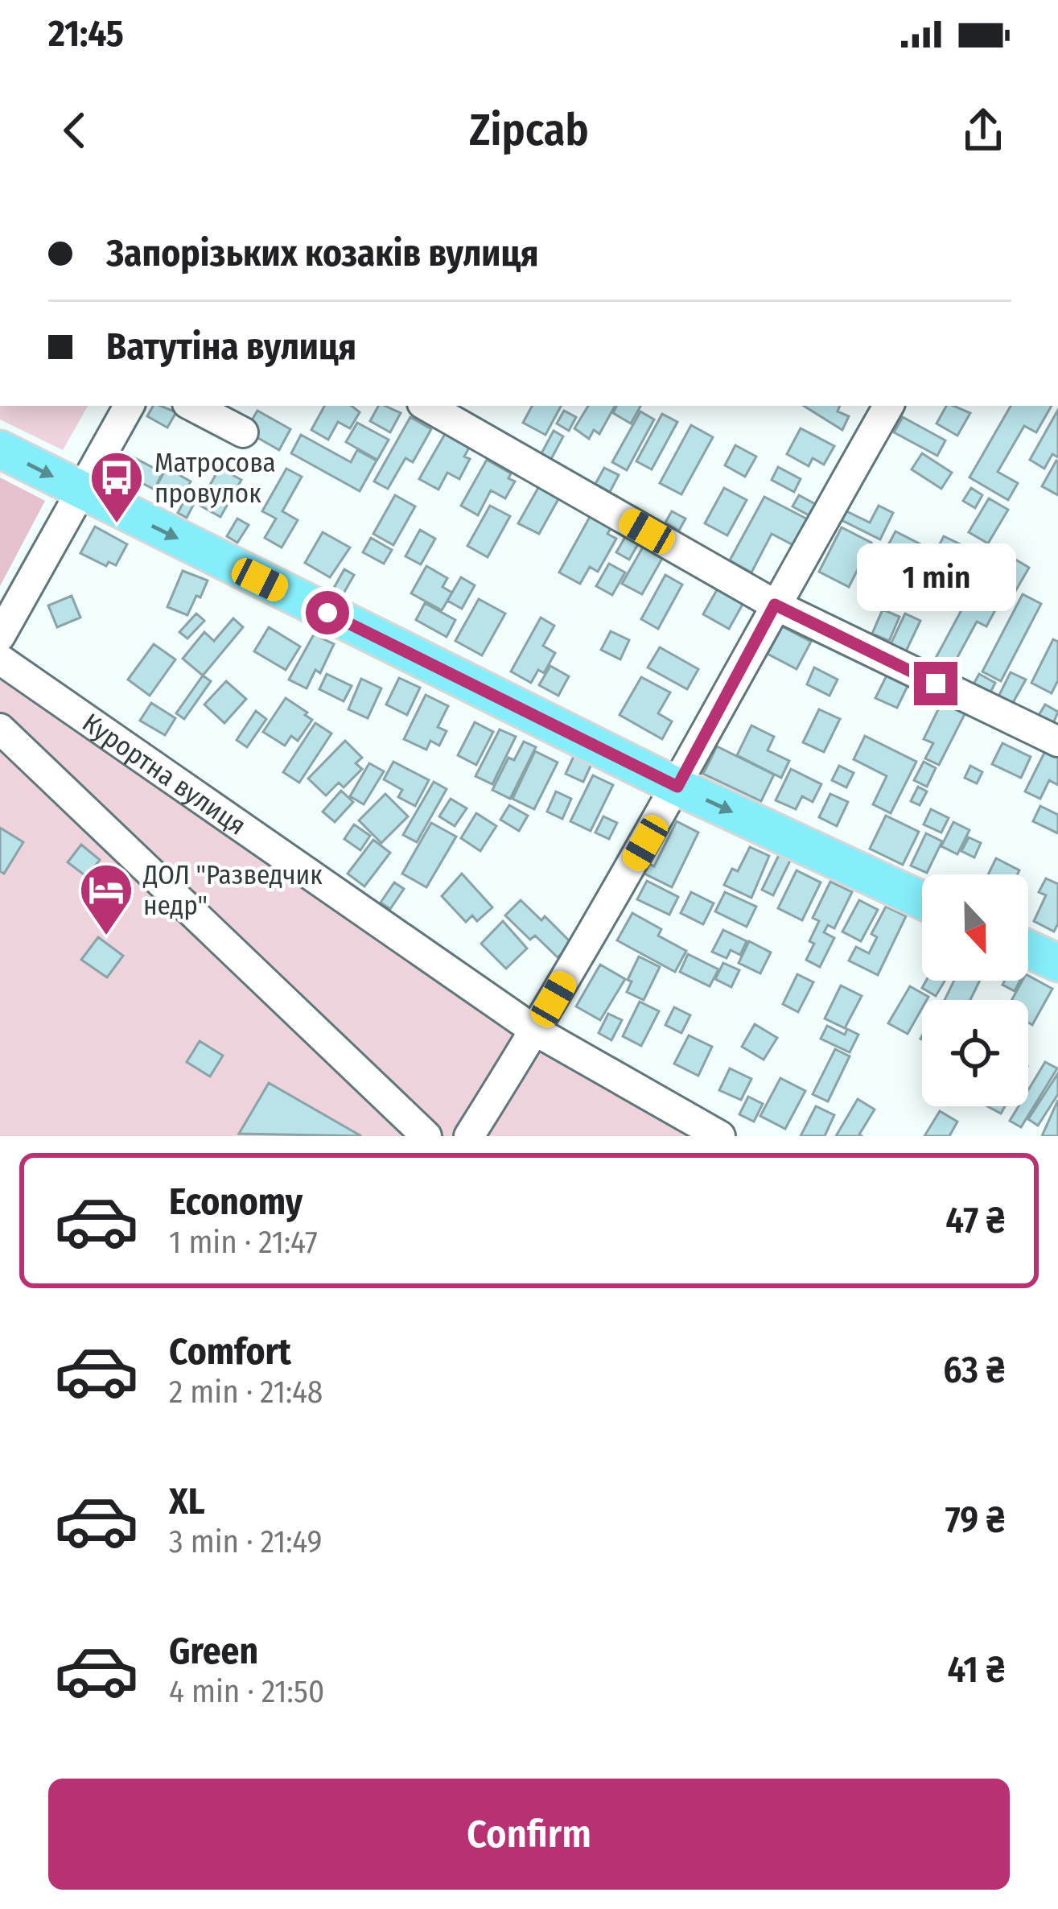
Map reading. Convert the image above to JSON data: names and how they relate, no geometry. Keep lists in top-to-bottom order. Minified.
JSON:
{"streets":{"street":["Курортна вулиця"]},"places":{"bus stop":["Матросова провулок"],"hotel":["ДОЛ \"Разведчик недр\""]},"north":"bottom","page":{"status":"21:45","header":"Zipcab","banner":["Запорізьких козаків вулиця","Ватутіна вулиця"],"bubble":"1 min","list":[{"name":"Economy","note":"1 min · 21:47","value":"47 ₴"},{"name":"Comfort","note":"2 min · 21:48","value":"63 ₴"},{"name":"XL","note":"3 min · 21:49","value":"79 ₴"},{"name":"Green","note":"4 min · 21:50","value":"41 ₴"}],"buttons":"Confirm"}}
